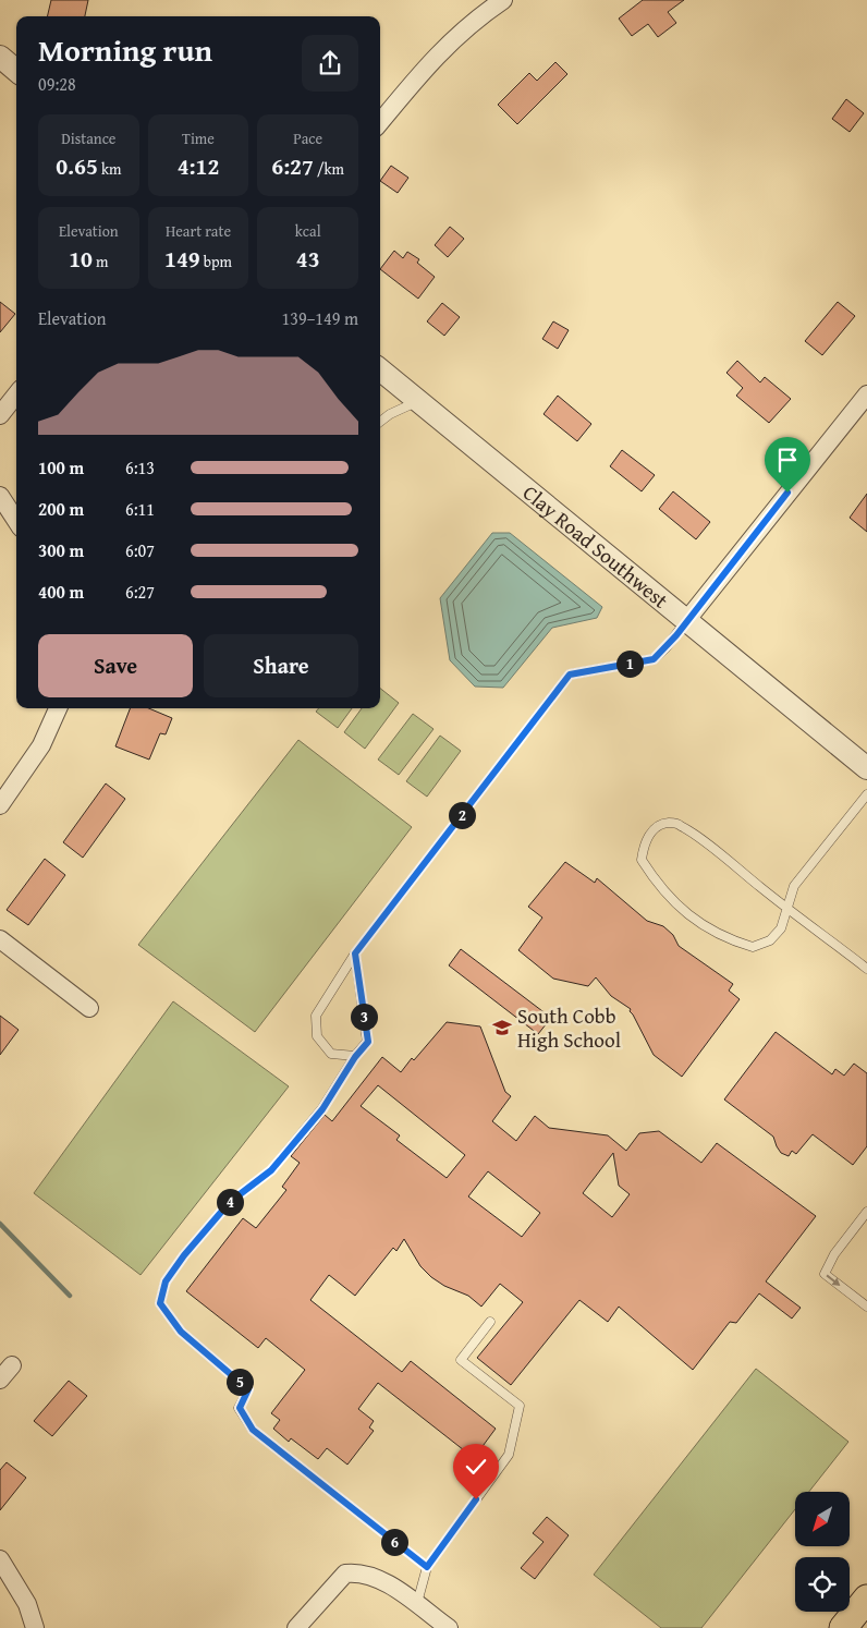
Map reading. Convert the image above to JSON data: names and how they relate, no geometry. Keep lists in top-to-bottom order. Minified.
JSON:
{"streets":{"street":["Clay Road Southwest"]},"places":{"school or university":["South Cobb High School"]},"north":"bottom left","page":{"heading":["Morning run","09:28"],"stats":[["Distance","0.65 km"],["Time","4:12"],["Pace","6:27 /km"],["Elevation","10 m"],["Heart rate","149 bpm"],["kcal","43"]],"chart":["Elevation","139–149 m"],"list":[{"name":"100 m","note":"6:13"},{"name":"200 m","note":"6:11"},{"name":"300 m","note":"6:07"},{"name":"400 m","note":"6:27"}],"buttons":["Save","Share"],"pins":["1","2","3","4","5","6"]}}
